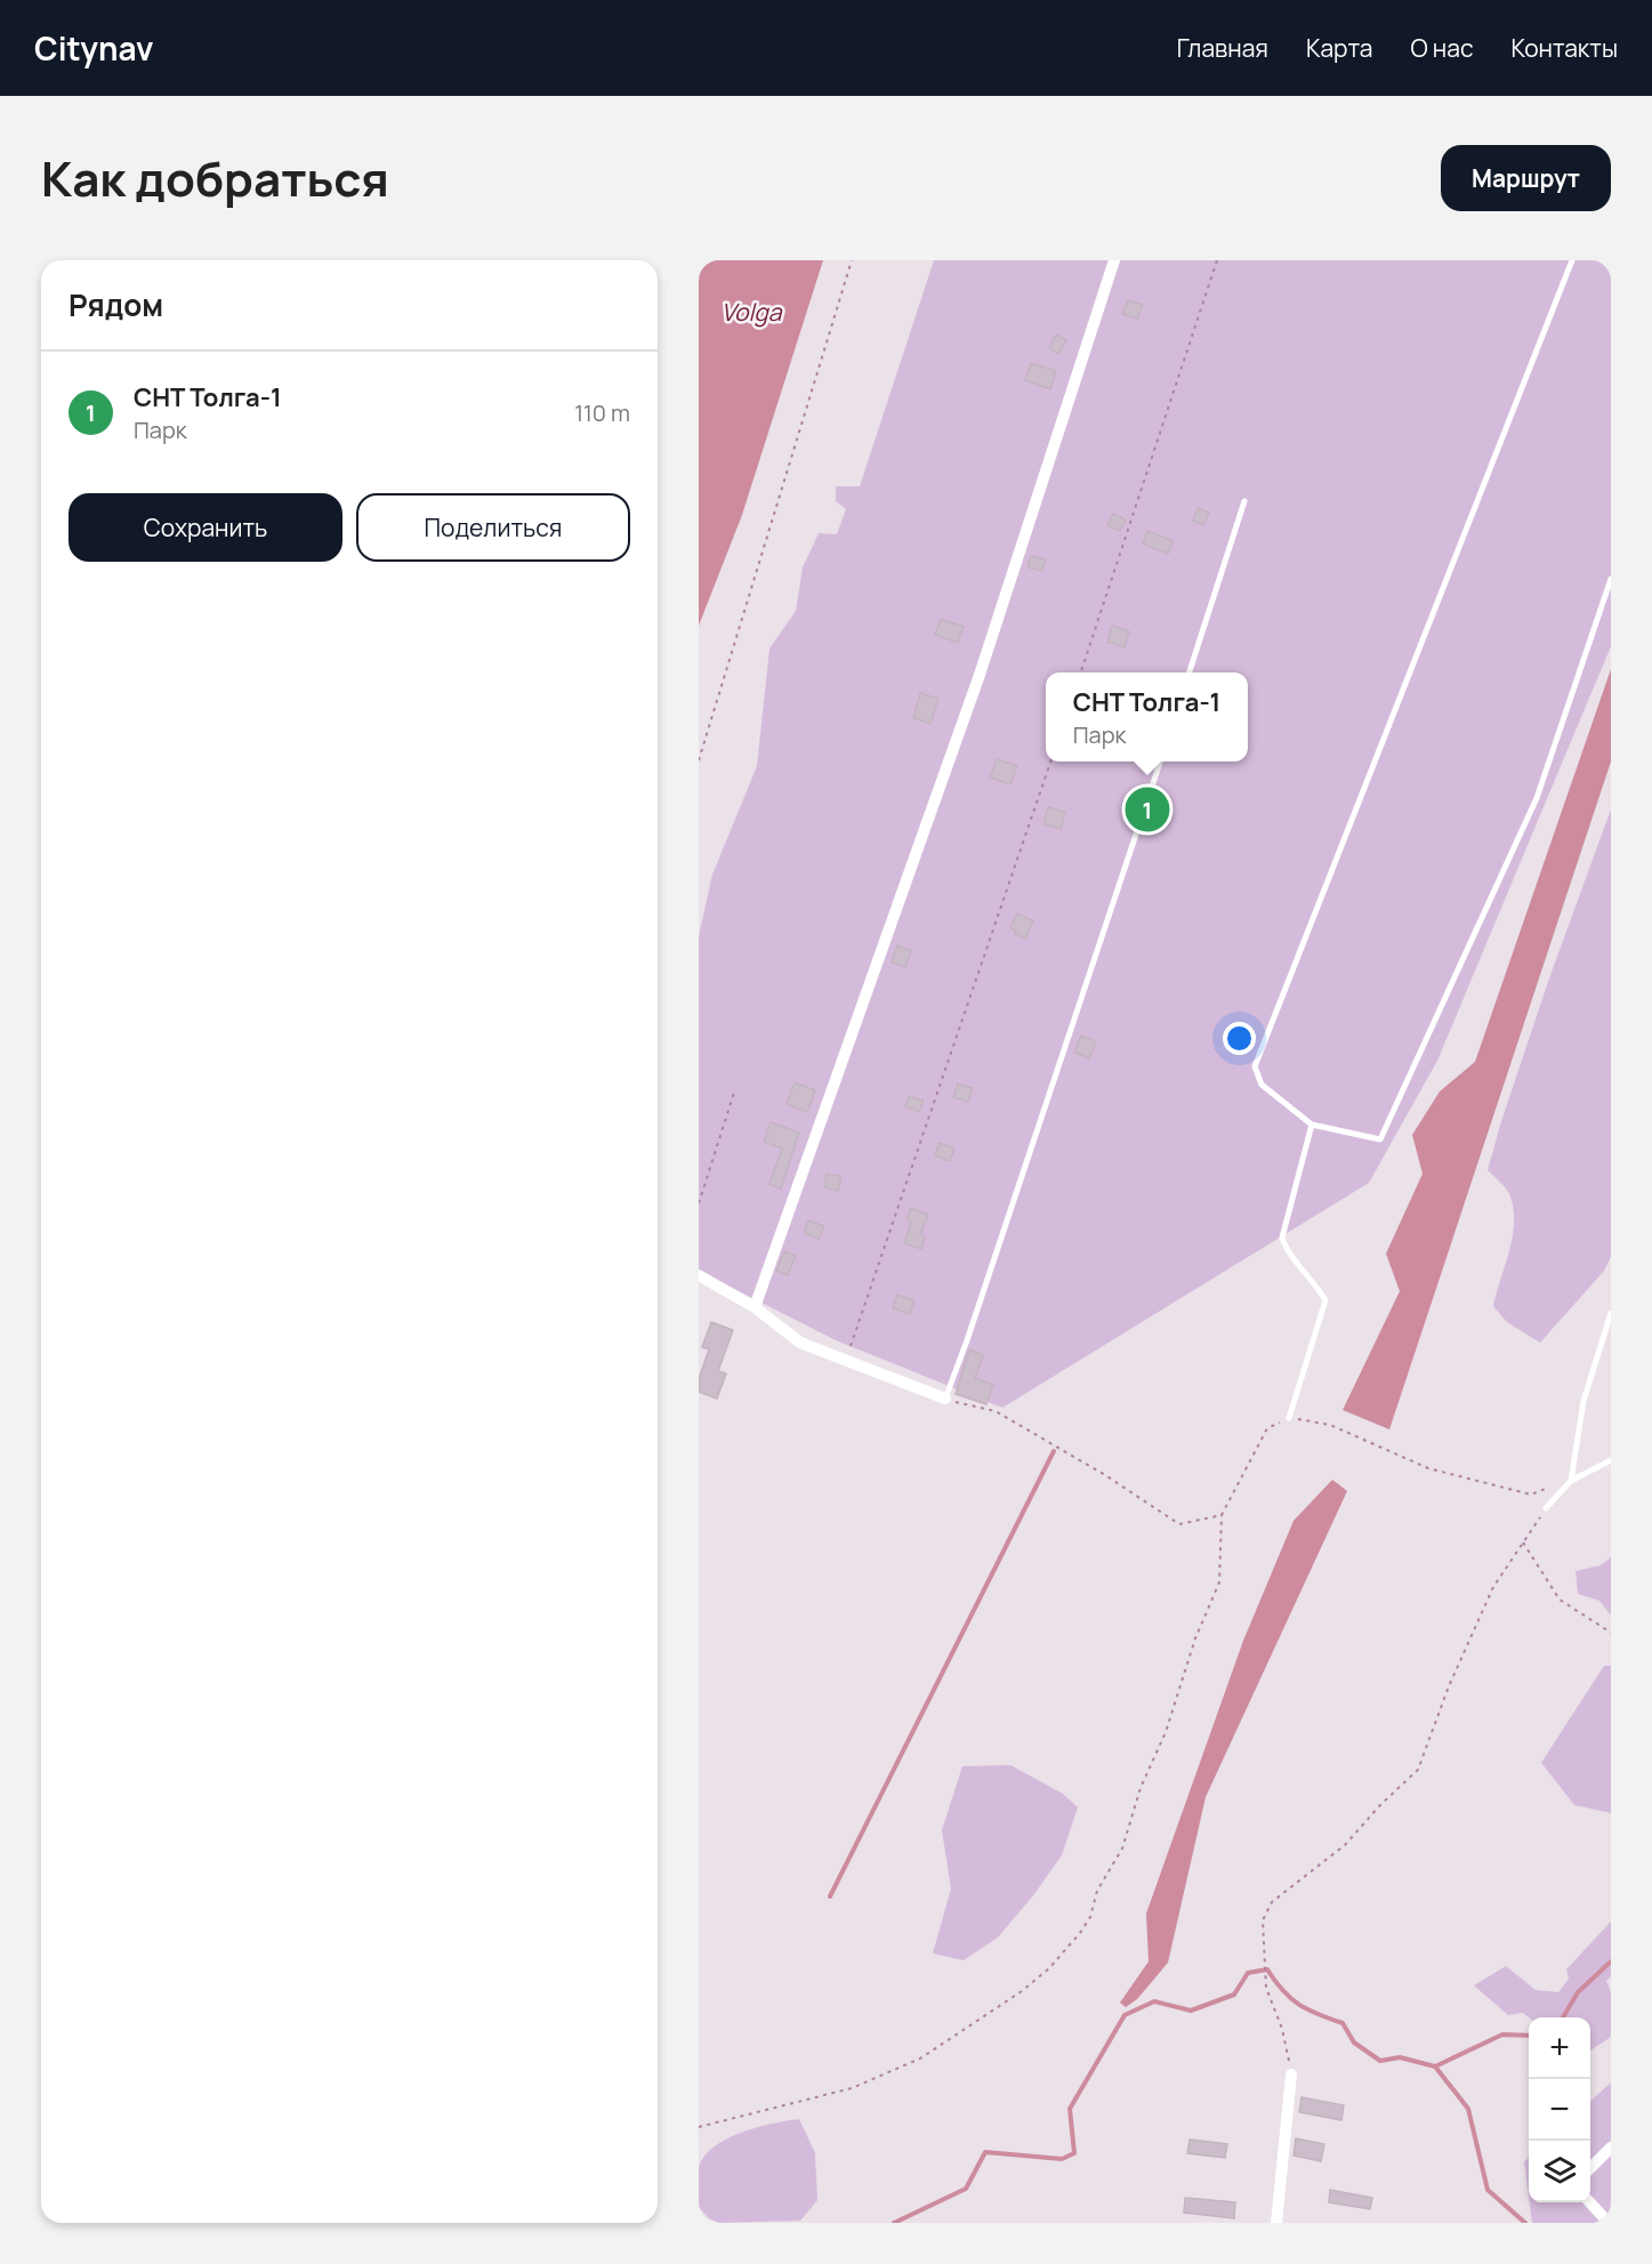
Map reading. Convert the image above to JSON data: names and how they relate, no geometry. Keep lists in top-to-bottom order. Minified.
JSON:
{"water":["Volga"],"page":{"header":"Citynav","nav":["Главная","Карта","О нас","Контакты"],"title":"Как добраться","buttons":["Маршрут",["Сохранить","Поделиться"]],"heading":"Рядом","list":[{"mark":"1","name":"СНТ Толга-1","note":"Парк","value":"110 m"}],"popup":["СНТ Толга-1","Парк"],"pins":"1","map_buttons":["+","−"]}}
